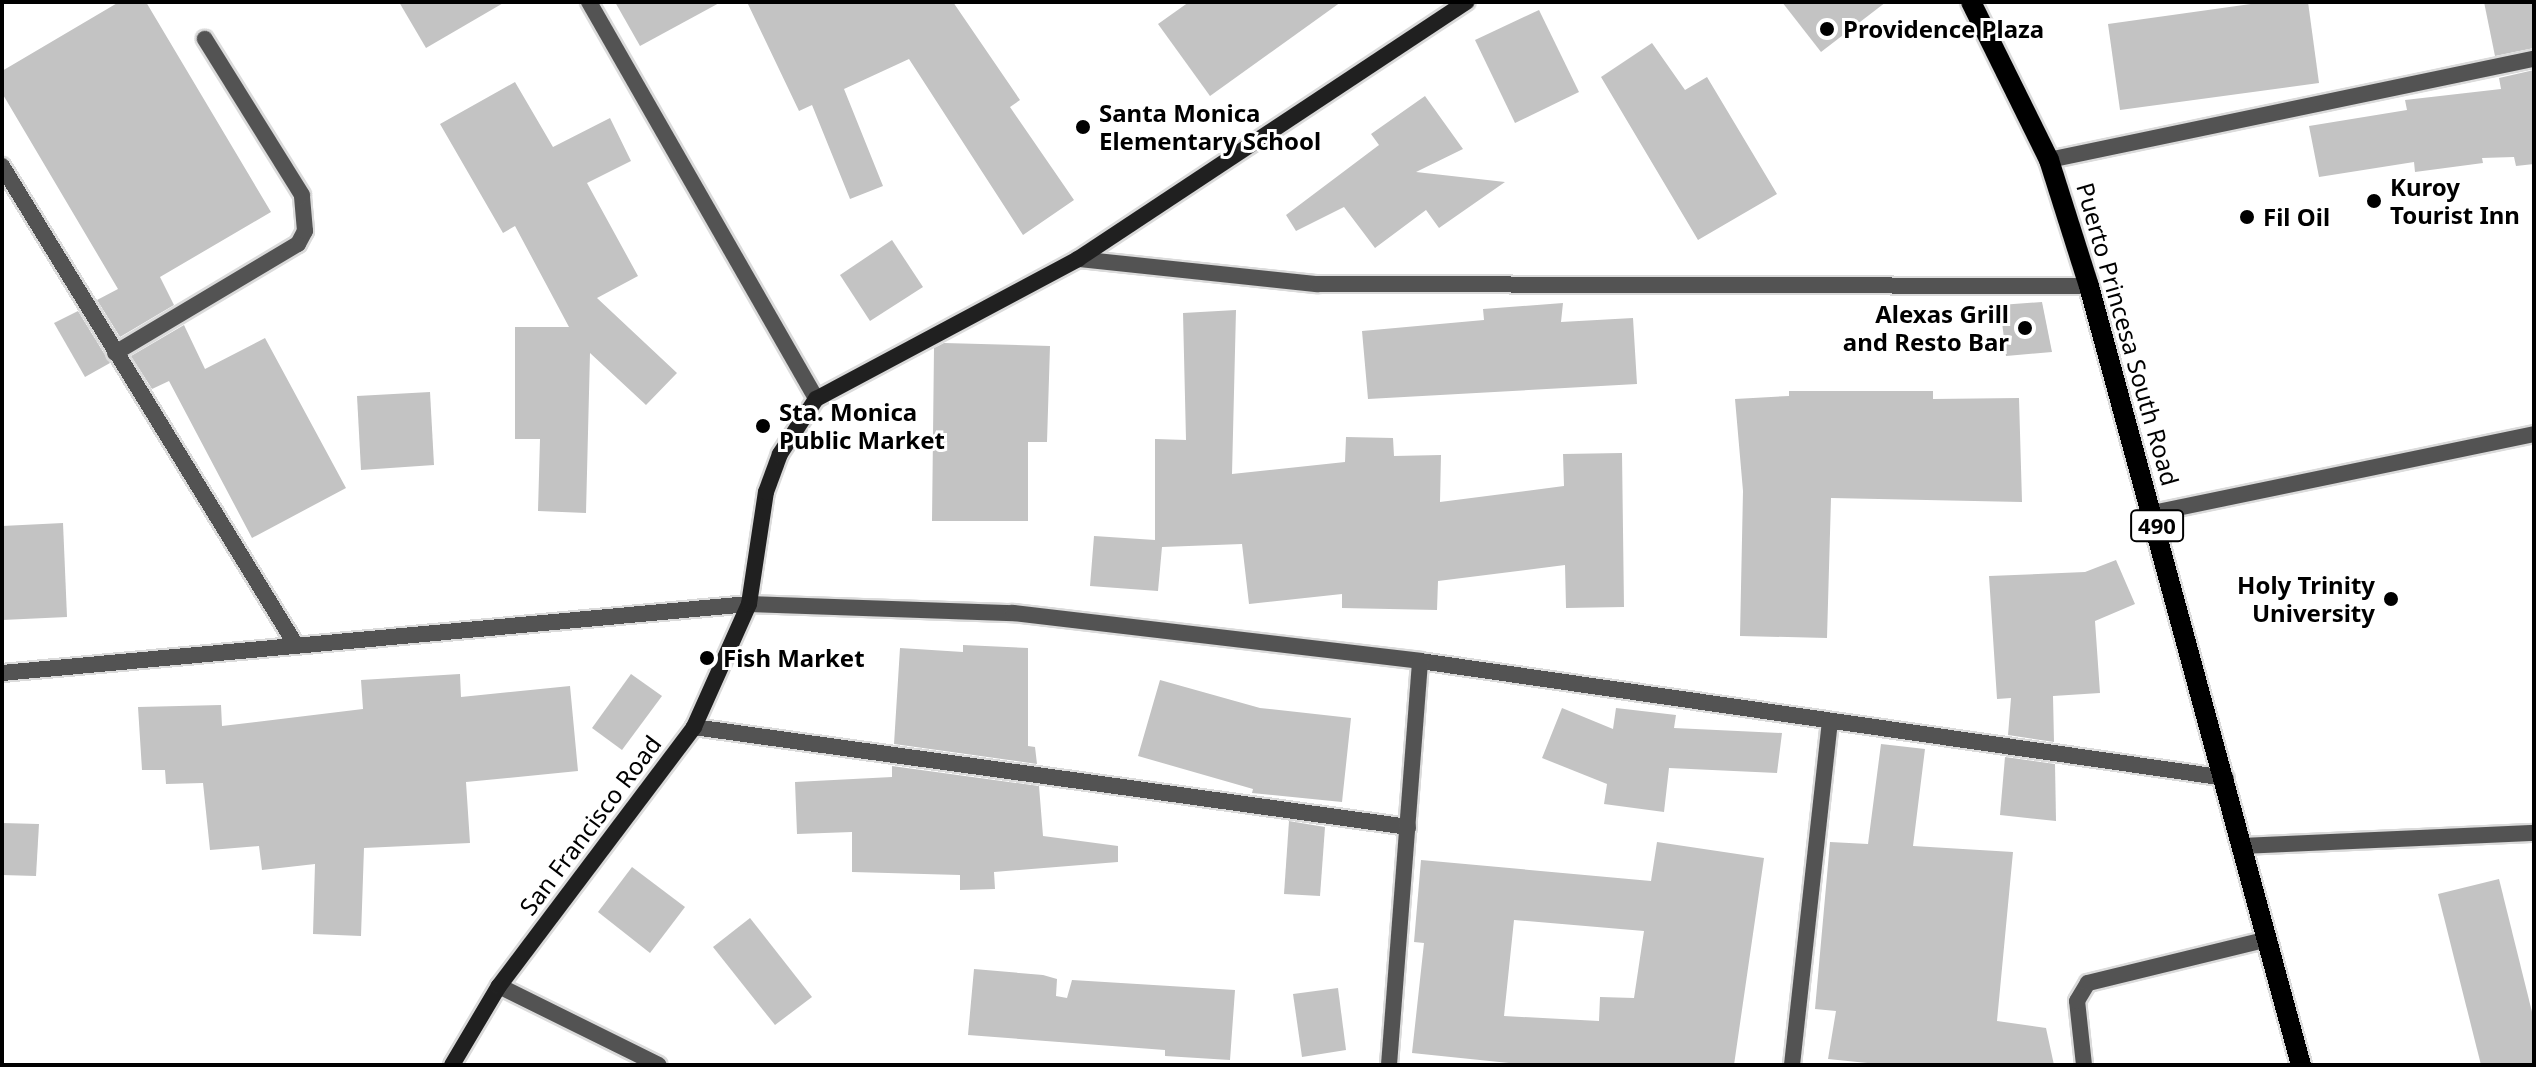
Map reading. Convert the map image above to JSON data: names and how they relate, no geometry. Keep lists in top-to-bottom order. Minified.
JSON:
{"streets":{"main road":["Puerto Princesa South Road","490"],"street":["San Francisco Road"]},"places":["Providence Plaza","Santa Monica Elementary School","Kuroy Tourist Inn","Fil Oil","Alexas Grill and Resto Bar","Sta. Monica Public Market","Holy Trinity University","Fish Market"]}
